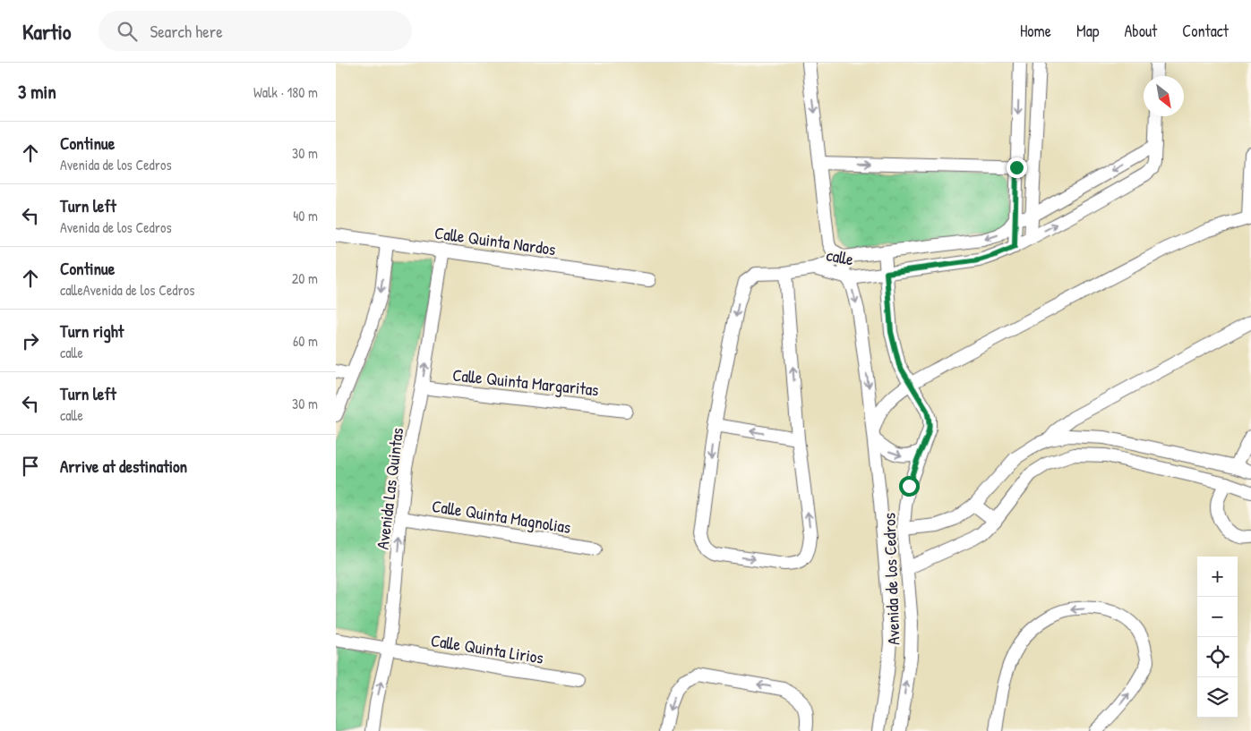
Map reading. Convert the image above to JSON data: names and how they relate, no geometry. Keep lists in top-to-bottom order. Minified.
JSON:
{"streets":{"street":["Calle Quinta Nardos","calle","Calle Quinta Margaritas","Avenida Las Quintas","Calle Quinta Magnolias","Avenida de los Cedros","Calle Quinta Lirios"]},"crossings":[["Calle Quinta Nardos","Avenida Las Quintas"],["calle","Avenida de los Cedros"],["Calle Quinta Margaritas","Avenida Las Quintas"],["Avenida Las Quintas","Calle Quinta Magnolias"],["Avenida Las Quintas","Calle Quinta Lirios"]],"north":"bottom right","page":{"header":"Kartio","search":"Search here","nav":["Home","Map","About","Contact"],"heading":["3 min","Walk · 180 m"],"list":[["Continue","Avenida de los Cedros","30 m"],["Turn left","Avenida de los Cedros","40 m"],["Continue","calleAvenida de los Cedros","20 m"],["Turn right","calle","60 m"],["Turn left","calle","30 m"],"Arrive at destination"],"map_buttons":["+","−"]}}
